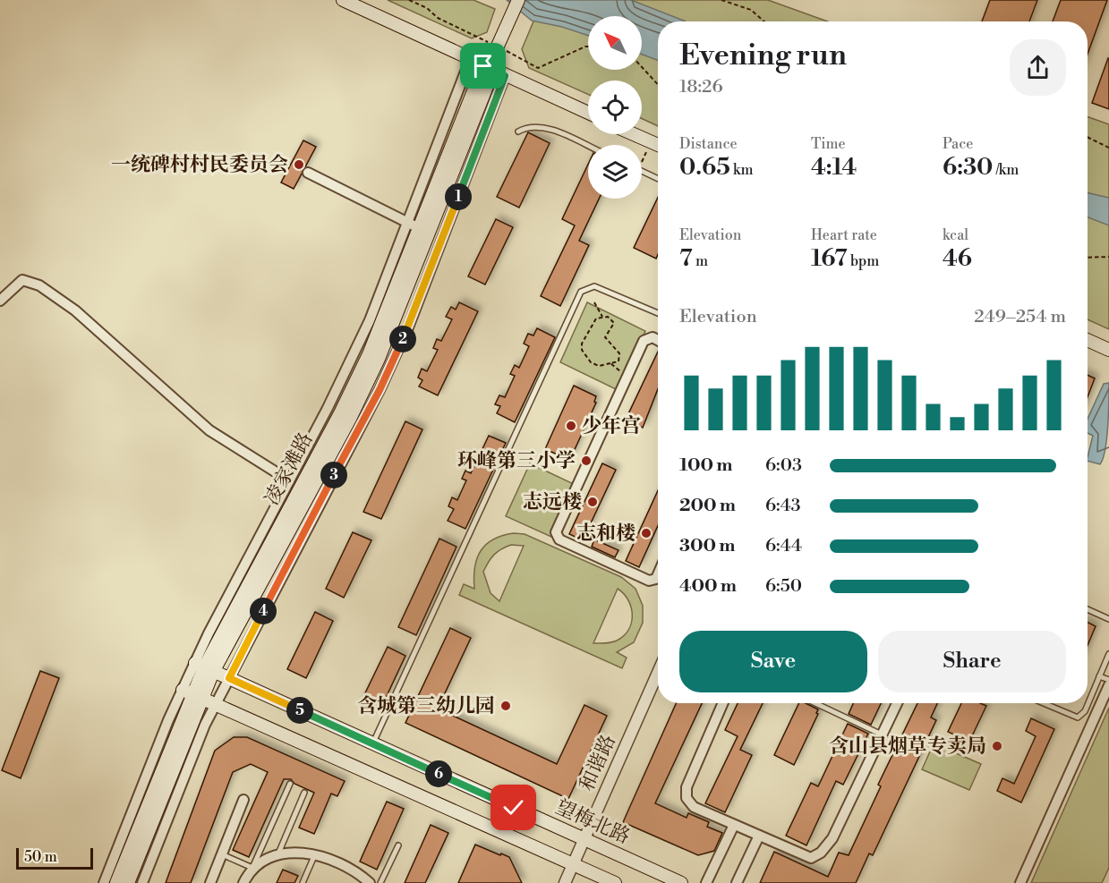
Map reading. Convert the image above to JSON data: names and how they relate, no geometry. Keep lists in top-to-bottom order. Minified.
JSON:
{"streets":{"main road":["凌家滩路","望梅北路"],"street":["和谐路"]},"crossings":[["凌家滩路","望梅北路"],["和谐路","望梅北路"]],"places":["一统碑村村民委员会","少年宫","环峰第三小学","志远楼","志和楼","含城第三幼儿园","含山县烟草专卖局"],"scale_bar":"50 m","north":"top left","page":{"heading":["Evening run","18:26"],"stats":[["Distance","0.65 km"],["Time","4:14"],["Pace","6:30 /km"],["Elevation","7 m"],["Heart rate","167 bpm"],["kcal","46"]],"pins":["1","2","3","4","5","6"],"chart":["Elevation","249–254 m"],"list":[{"name":"100 m","note":"6:03"},{"name":"200 m","note":"6:43"},{"name":"300 m","note":"6:44"},{"name":"400 m","note":"6:50"}],"buttons":["Save","Share"],"scale":"50 m"}}
